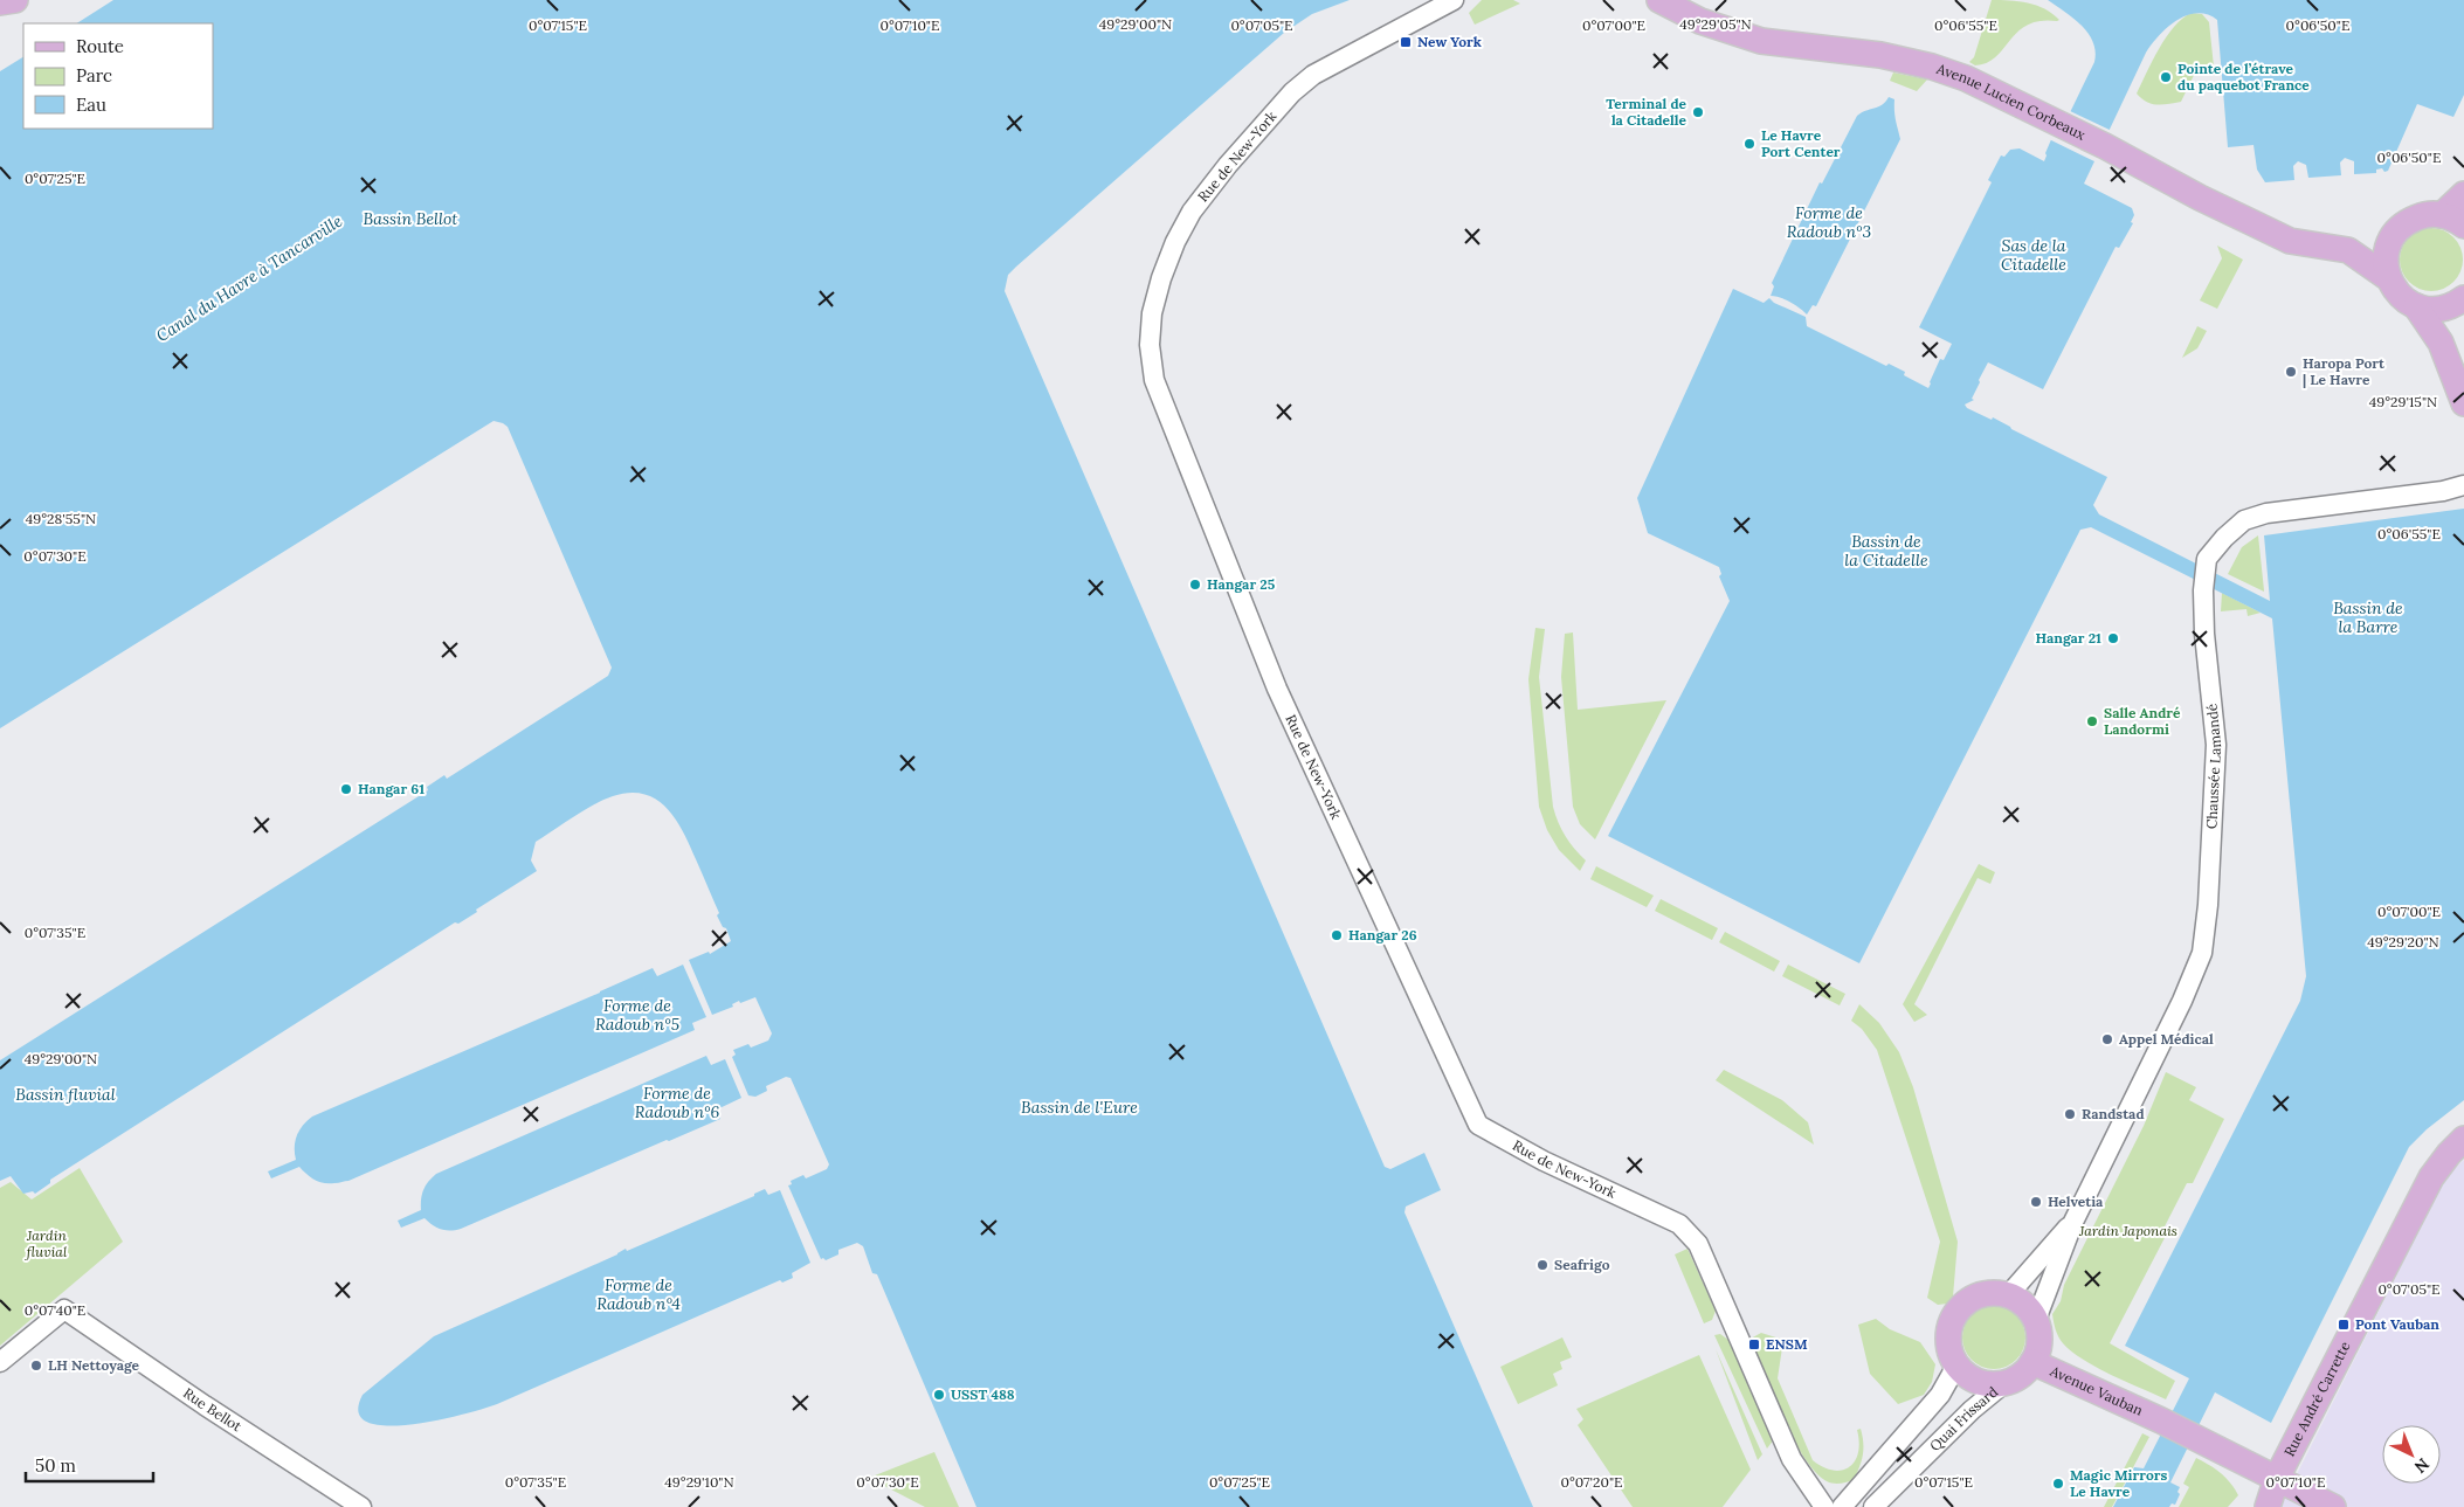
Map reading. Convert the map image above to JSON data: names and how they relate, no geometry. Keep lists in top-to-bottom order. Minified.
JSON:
{"streets":{"main road":["Avenue Lucien Corbeaux","Avenue Vauban","Rue André Carrette"],"street":["Rue de New-York","Chaussée Lamandé","Rue Bellot","Quai Frissard"]},"crossings":[["Chaussée Lamandé","Avenue Vauban"],["Chaussée Lamandé","Quai Frissard"],["Avenue Vauban","Rue André Carrette"],["Avenue Vauban","Quai Frissard"]],"water":["Forme de Radoub n°3","Bassin Bellot","Sas de la Citadelle","Canal du Havre à Tancarville","Bassin de la Citadelle","Bassin de la Barre","Forme de Radoub n°5","Forme de Radoub n°6","Bassin fluvial","Bassin de l'Eure","Forme de Radoub n°4"],"parks":["Jardin Japonais","Jardin fluvial"],"places":{"transit":["New York","Pont Vauban","ENSM"],"other":["Pointe de l’étrave du paquebot France","Terminal de la Citadelle","Le Havre Port Center","Haropa Port | Le Havre","Hangar 25","Hangar 21","Salle André Landormi","Hangar 61","Hangar 26","Appel Médical","Randstad","Helvetia","Seafrigo","LH Nettoyage","USST 488","Magic Mirrors Le Havre"]},"legend":["Route","Parc","Eau"],"scale_bar":"50 m","north":"bottom right","coordinates":["49°29'00\"N","49°29'05\"N","0°07'15\"E","0°07'10\"E","0°07'05\"E","0°07'00\"E","0°06'55\"E","0°06'50\"E","0°07'25\"E","49°29'15\"N","49°28'55\"N","0°07'30\"E","0°07'35\"E","49°29'20\"N","0°07'40\"E","0°07'20\"E","49°29'10\"N"]}
